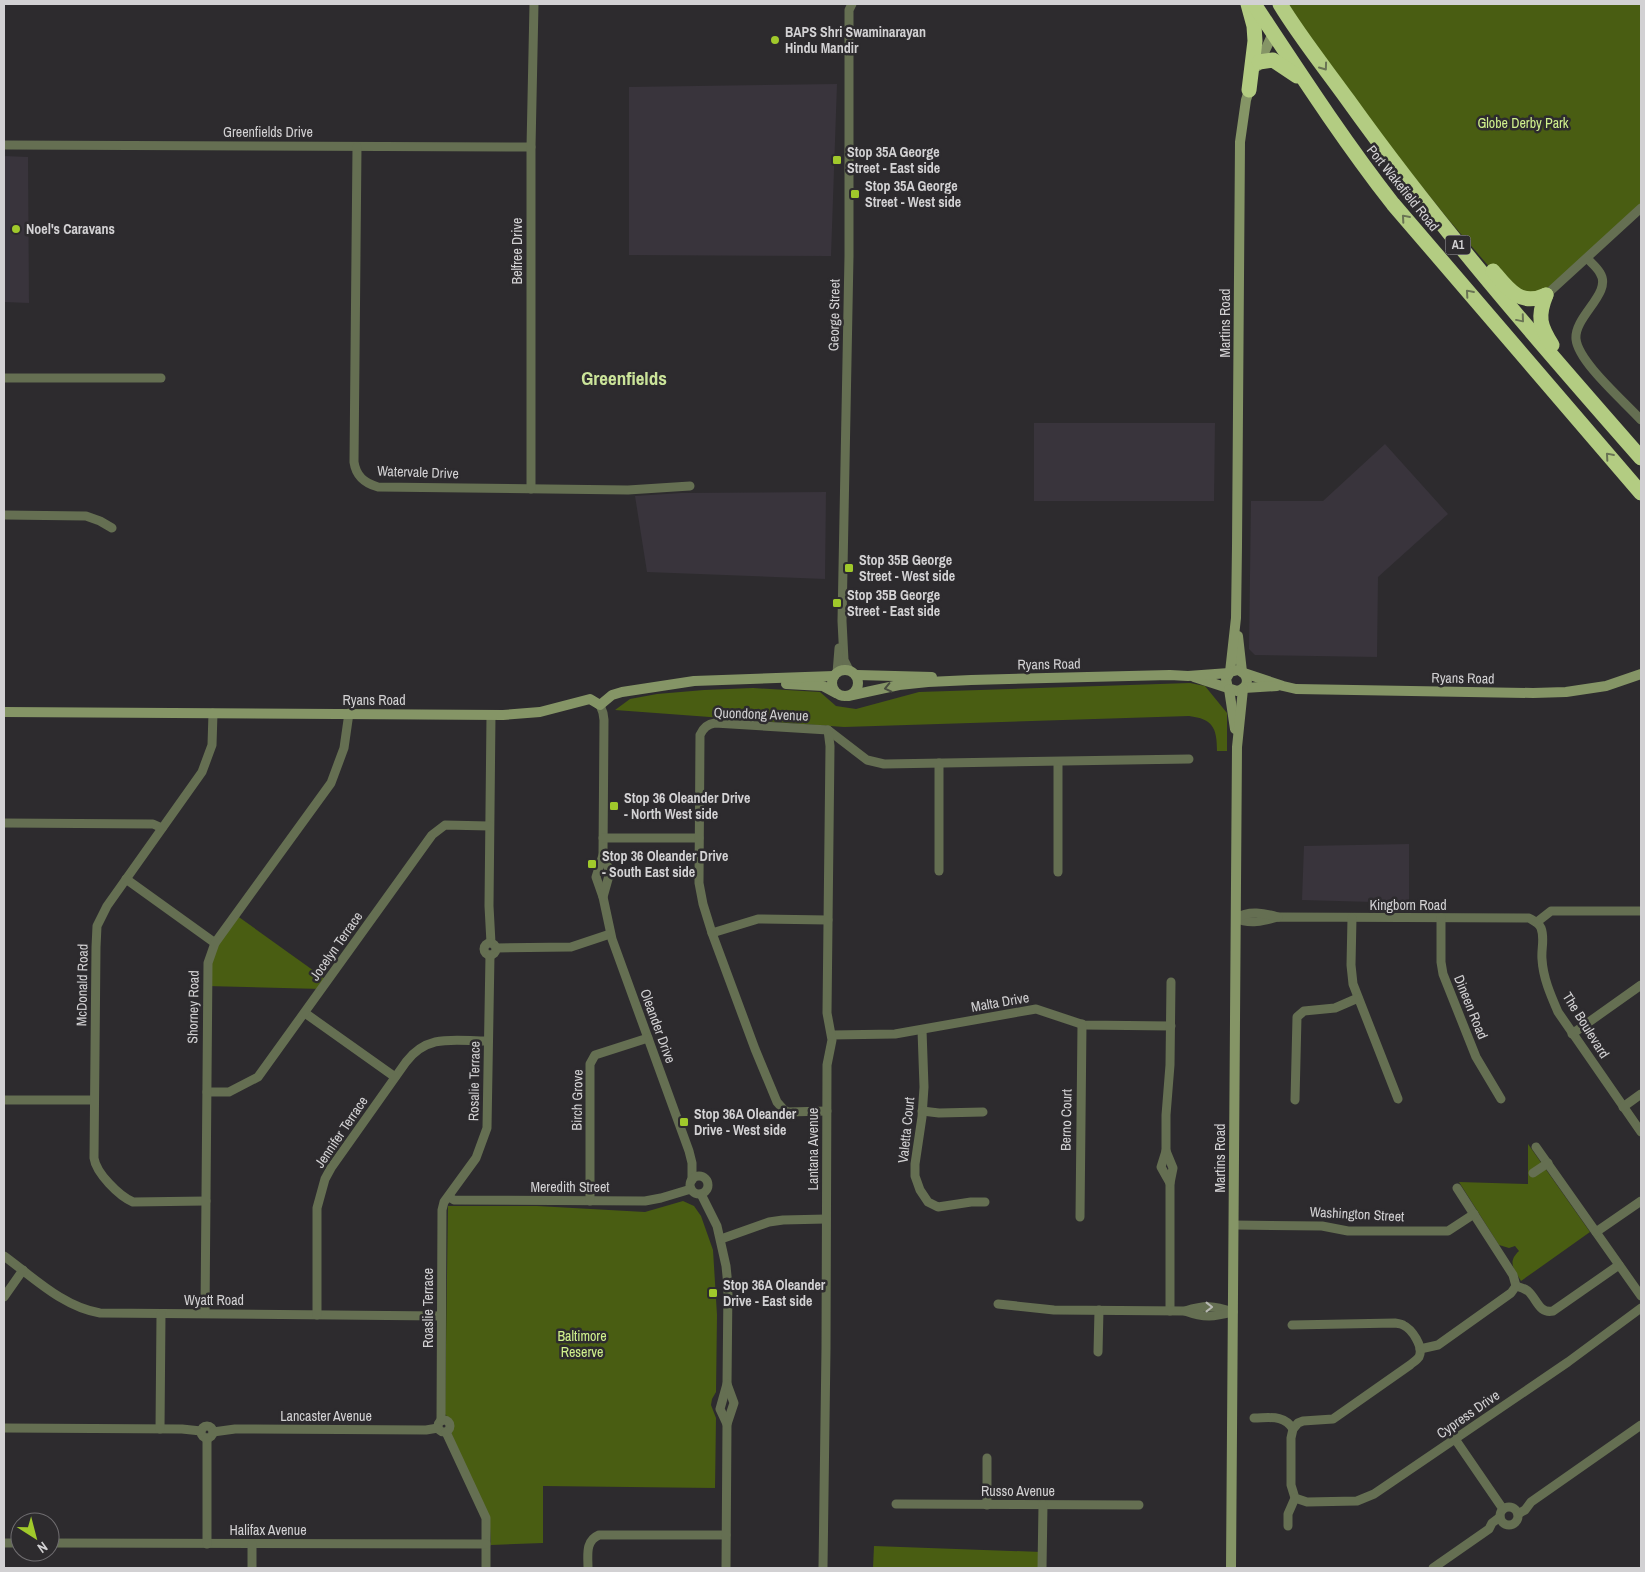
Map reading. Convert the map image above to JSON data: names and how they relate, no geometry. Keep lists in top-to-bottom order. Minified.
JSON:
{"streets":{"highway":["Port Wakefield Road","A1"],"street":["Greenfields Drive","Belfree Drive","George Street","Martins Road","Watervale Drive","Ryans Road","Quondong Avenue","Kingborn Road","Jocelyn Terrace","McDonald Road","Malta Drive","Shorney Road","Dineen Road","The Boulevard","Oleander Drive","Rosalie Terrace","Birch Grove","Berno Court","Valetta Court","Jennifer Terrace","Lantana Avenue","Meredith Street","Washington Street","Wyatt Road","Roaslie Terrace","Cypress Drive","Lancaster Avenue","Russo Avenue","Halifax Avenue"]},"crossings":[["Greenfields Drive","Belfree Drive"],["Greenfields Drive","Watervale Drive"],["Port Wakefield Road","Martins Road"],["Belfree Drive","Watervale Drive"],["George Street","Ryans Road"],["Martins Road","Ryans Road"],["Martins Road","Kingborn Road"],["Martins Road","Washington Street"],["Ryans Road","McDonald Road"],["Ryans Road","Shorney Road"],["Ryans Road","Oleander Drive"],["Ryans Road","Rosalie Terrace"],["Quondong Avenue","Lantana Avenue"],["Kingborn Road","Dineen Road"],["Kingborn Road","The Boulevard"],["Jocelyn Terrace","Shorney Road"],["Jocelyn Terrace","Rosalie Terrace"],["McDonald Road","Shorney Road"],["Malta Drive","Berno Court"],["Malta Drive","Valetta Court"],["Malta Drive","Lantana Avenue"],["Shorney Road","Wyatt Road"],["Oleander Drive","Birch Grove"],["Oleander Drive","Meredith Street"],["Rosalie Terrace","Jennifer Terrace"],["Rosalie Terrace","Meredith Street"],["Rosalie Terrace","Roaslie Terrace"],["Birch Grove","Meredith Street"],["Jennifer Terrace","Wyatt Road"],["Meredith Street","Roaslie Terrace"],["Wyatt Road","Roaslie Terrace"],["Roaslie Terrace","Lancaster Avenue"]],"districts":["Greenfields"],"parks":["Globe Derby Park","Baltimore Reserve"],"places":{"other":["BAPS Shri Swaminarayan Hindu Mandir","Noel's Caravans"],"transit":["Stop 35A George Street - East side","Stop 35A George Street - West side","Stop 35B George Street - West side","Stop 35B George Street - East side","Stop 36 Oleander Drive - North West side","Stop 36 Oleander Drive - South East side","Stop 36A Oleander Drive - West side","Stop 36A Oleander Drive - East side"]},"north":"bottom right"}
